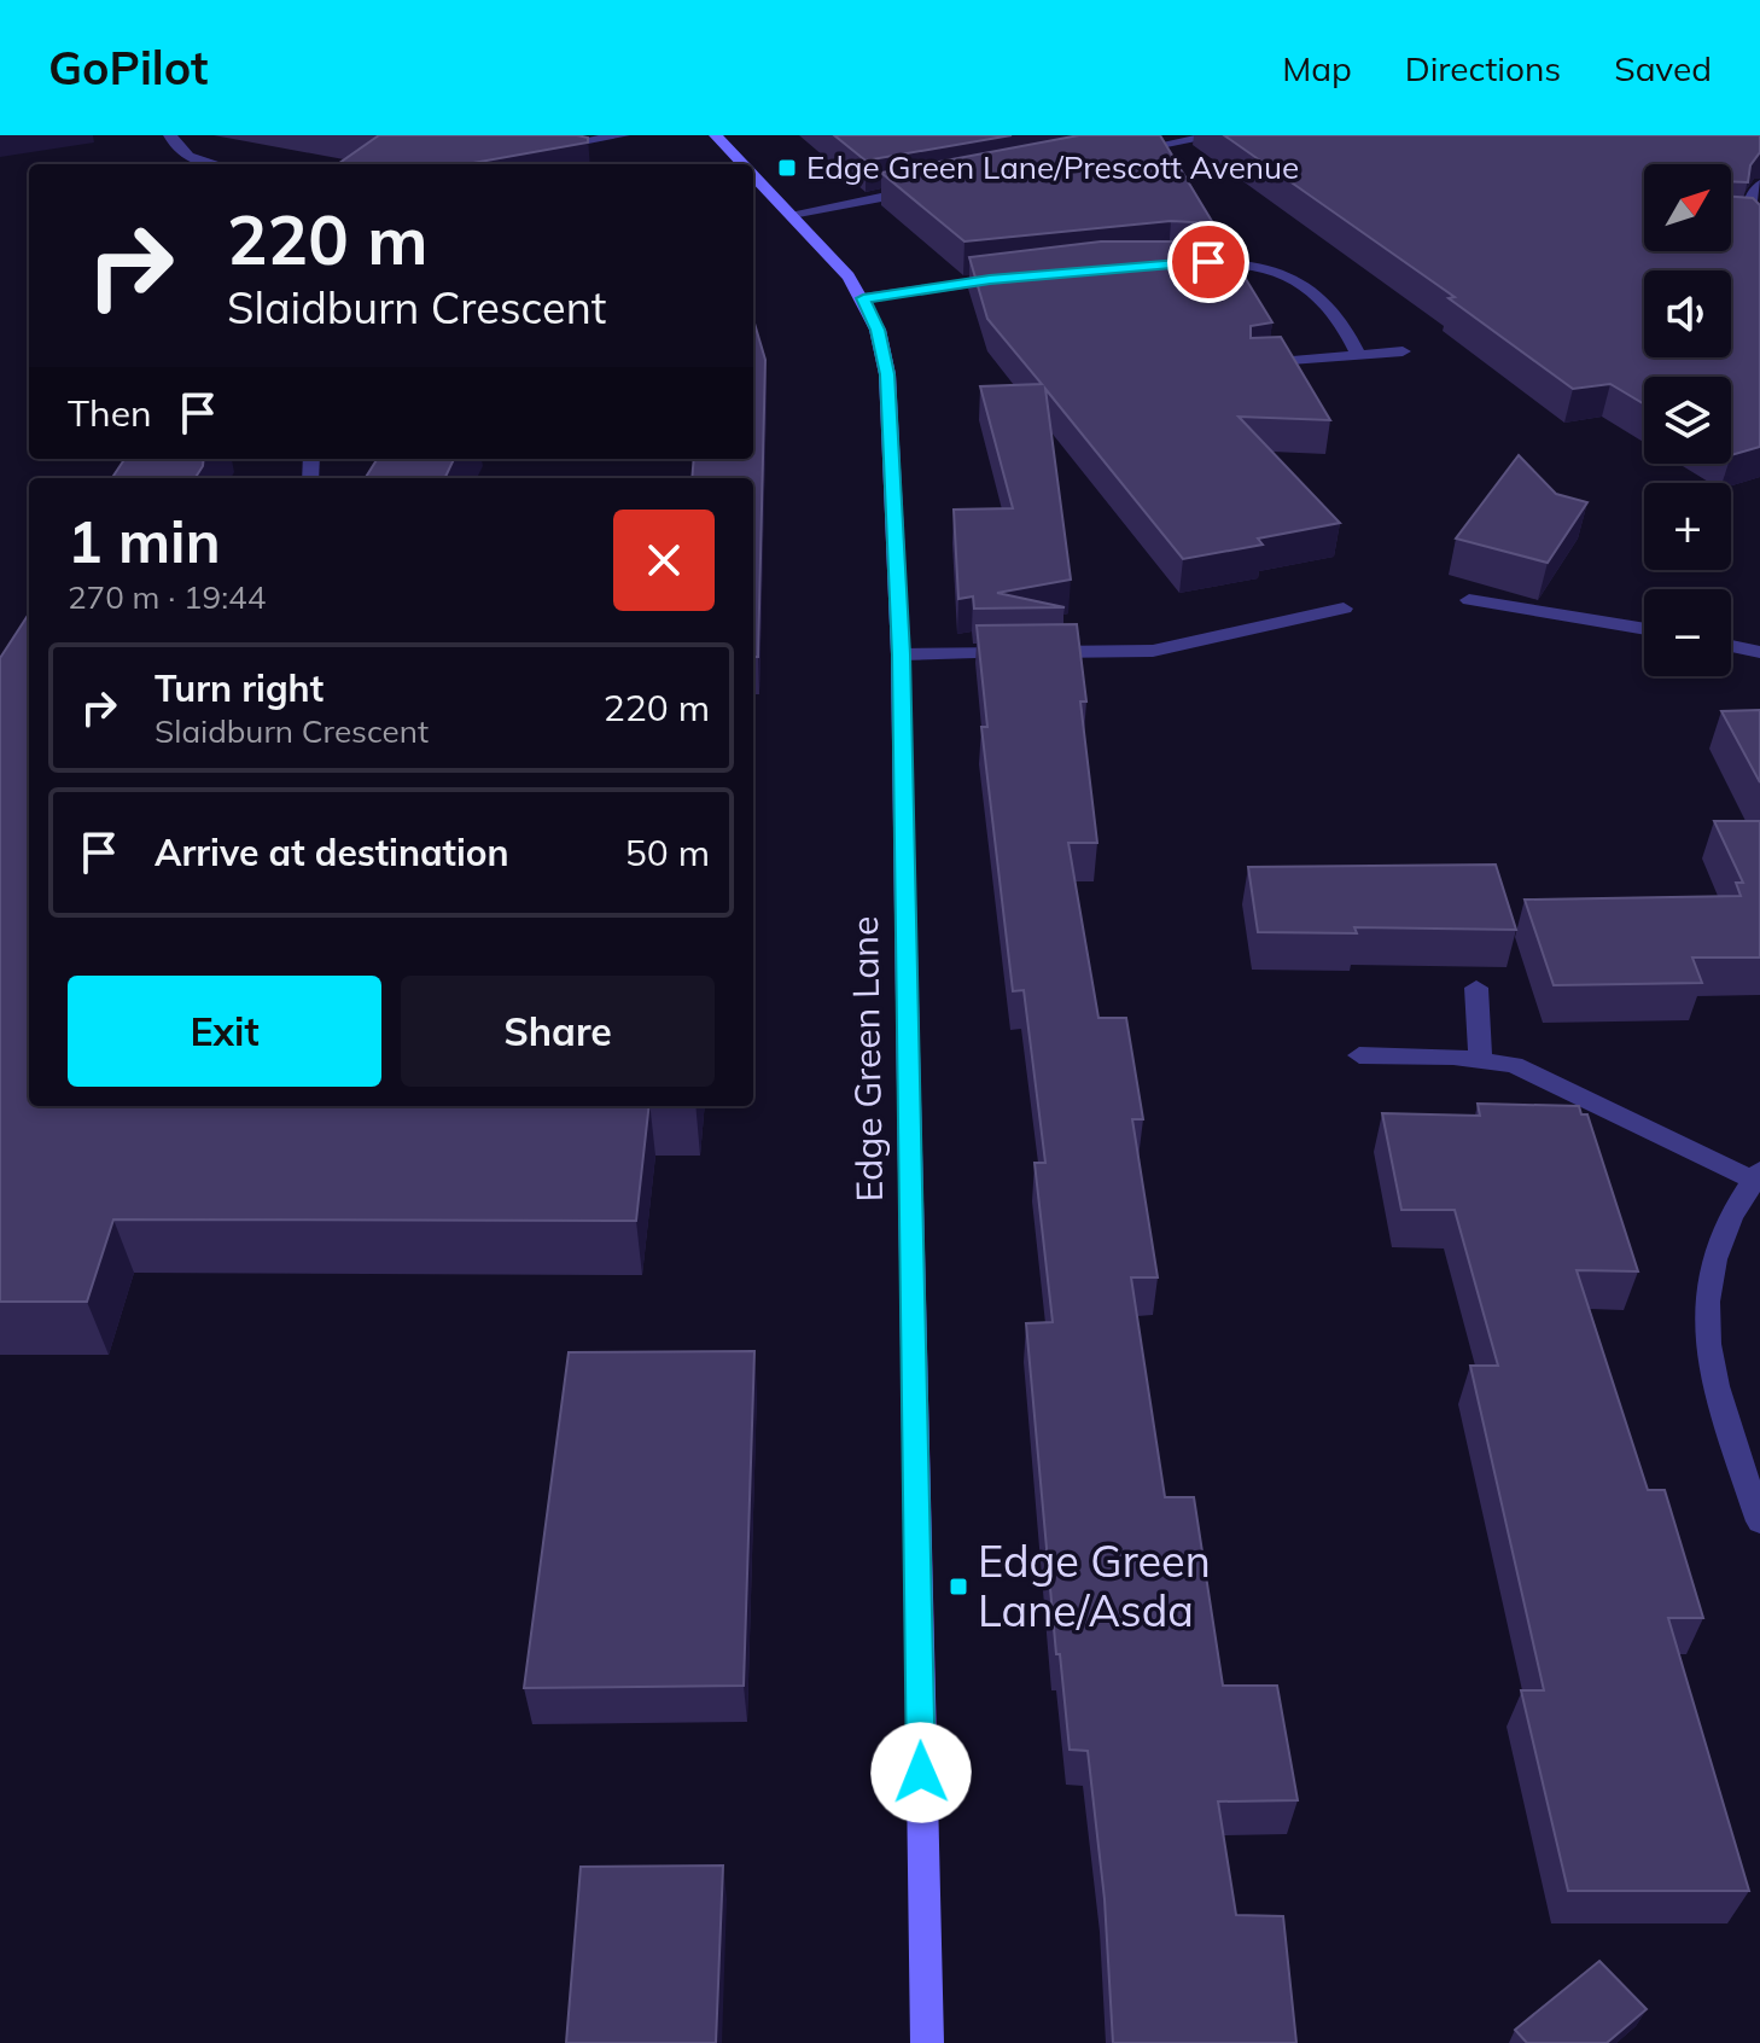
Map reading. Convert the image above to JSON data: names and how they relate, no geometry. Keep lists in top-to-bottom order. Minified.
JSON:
{"streets":{"street":["Edge Green Lane"]},"places":{"transit":["Edge Green Lane/Prescott Avenue","Edge Green Lane/Asda"]},"north":"top right","page":{"header":"GoPilot","nav":["Map","Directions","Saved"],"map_buttons":["+","−"],"turn":["220 m","Slaidburn Crescent"],"then":"Then","heading":["1 min","270 m · 19:44"],"list":[{"name":"Turn right","note":"Slaidburn Crescent","value":"220 m"},{"name":"Arrive at destination","value":"50 m"}],"buttons":["Exit","Share"]}}
